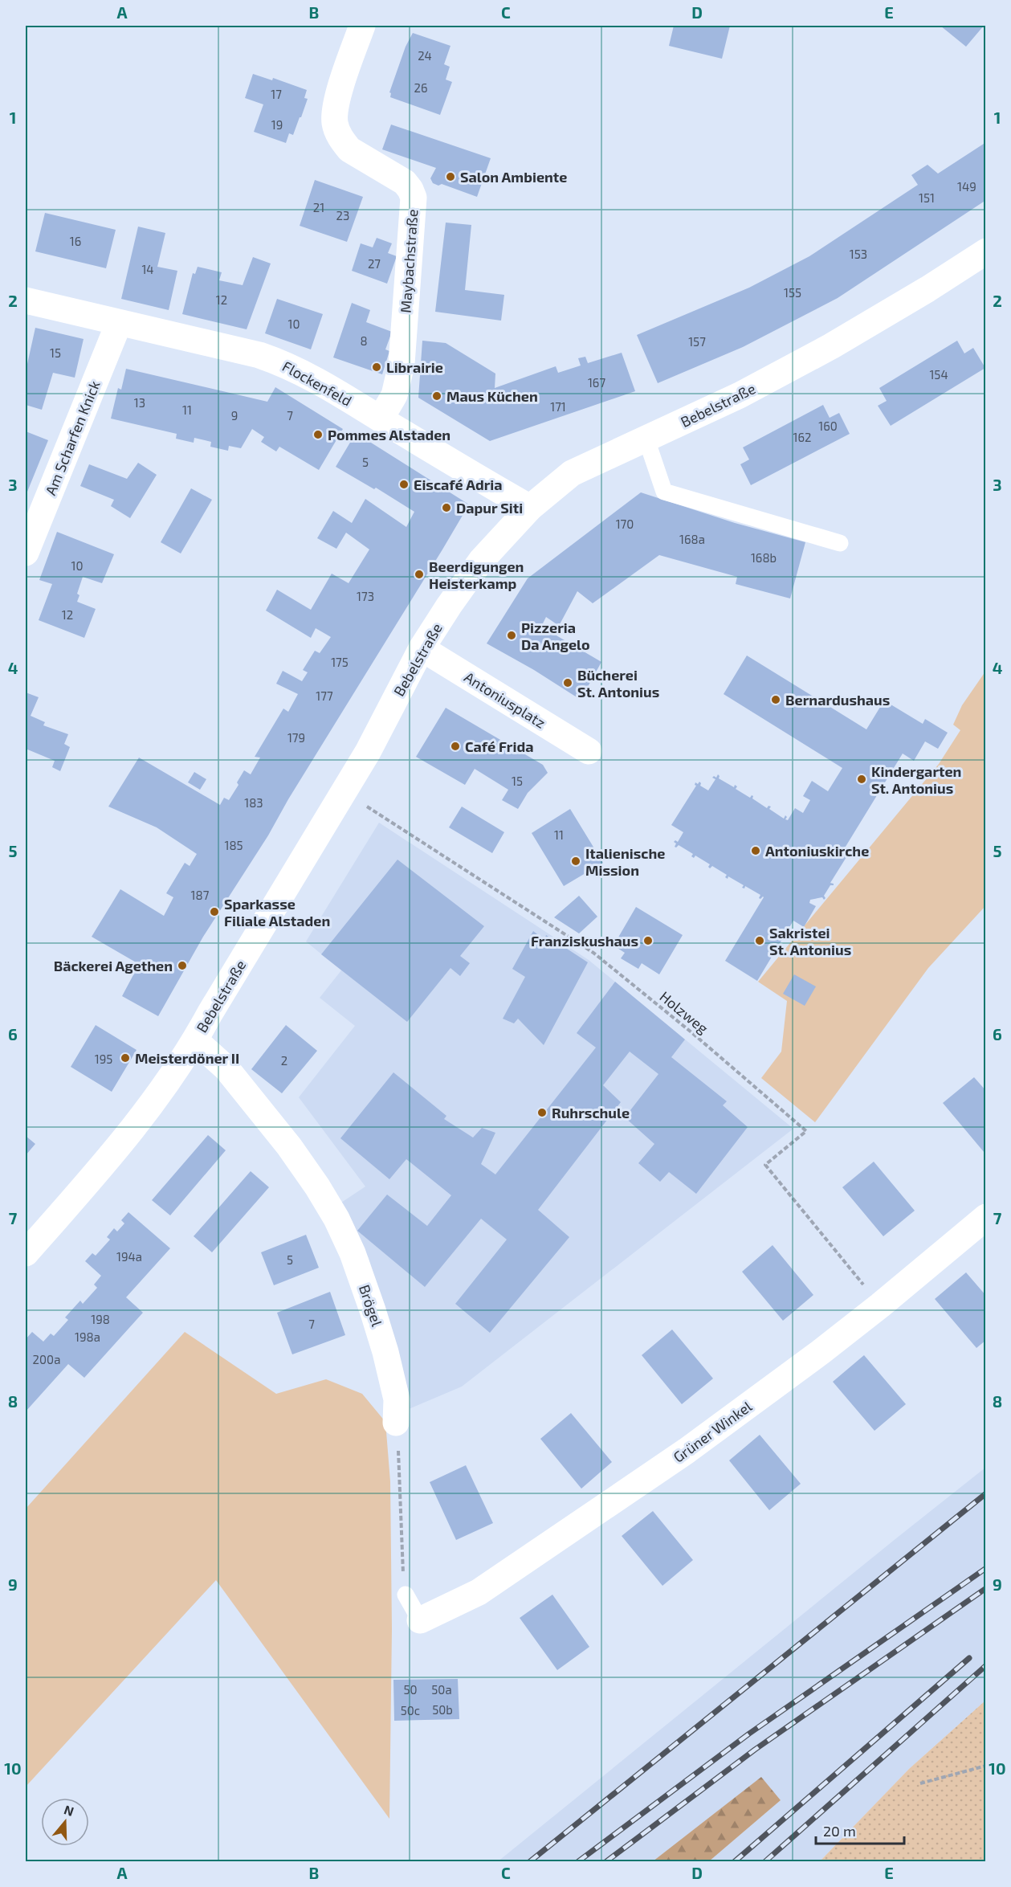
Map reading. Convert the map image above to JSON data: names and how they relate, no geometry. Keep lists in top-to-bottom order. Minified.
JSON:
{"streets":{"street":["Maybachstraße","Flockenfeld","Bebelstraße","Am Scharfen Knick","Antoniusplatz","Brögel","Grüner Winkel"],"path":["Holzweg"]},"crossings":[["Maybachstraße","Flockenfeld"],["Flockenfeld","Bebelstraße"],["Flockenfeld","Am Scharfen Knick"],["Bebelstraße","Antoniusplatz"],["Bebelstraße","Holzweg"],["Bebelstraße","Brögel"],["Holzweg","Grüner Winkel"]],"places":["Salon Ambiente","Librairie","Maus Küchen","Pommes Alstaden","Eiscafé Adria","Dapur Siti","Beerdigungen Heisterkamp","Pizzeria Da Angelo","Bücherei St. Antonius","Bernardushaus","Café Frida","Kindergarten St. Antonius","Antoniuskirche","Italienische Mission","Sparkasse Filiale Alstaden","Franziskushaus","Sakristei St. Antonius","Bäckerei Agethen","Meisterdöner II","Ruhrschule"],"house_numbers":["24","26","17","19","149","151","21","23","16","153","27","14","155","12","10","8","157","15","154","167","13","171","11","9","7","160","162","5","170","168a","168b","10","173","12","175","177","179","15","183","11","185","187","195","2","194a","5","198","7","198a","200a","50","50a","50b","50c"],"scale_bar":"20 m","north":"top","grid":{"columns":["A","B","C","D","E"],"rows":["1","2","3","4","5","6","7","8","9","10"]}}
